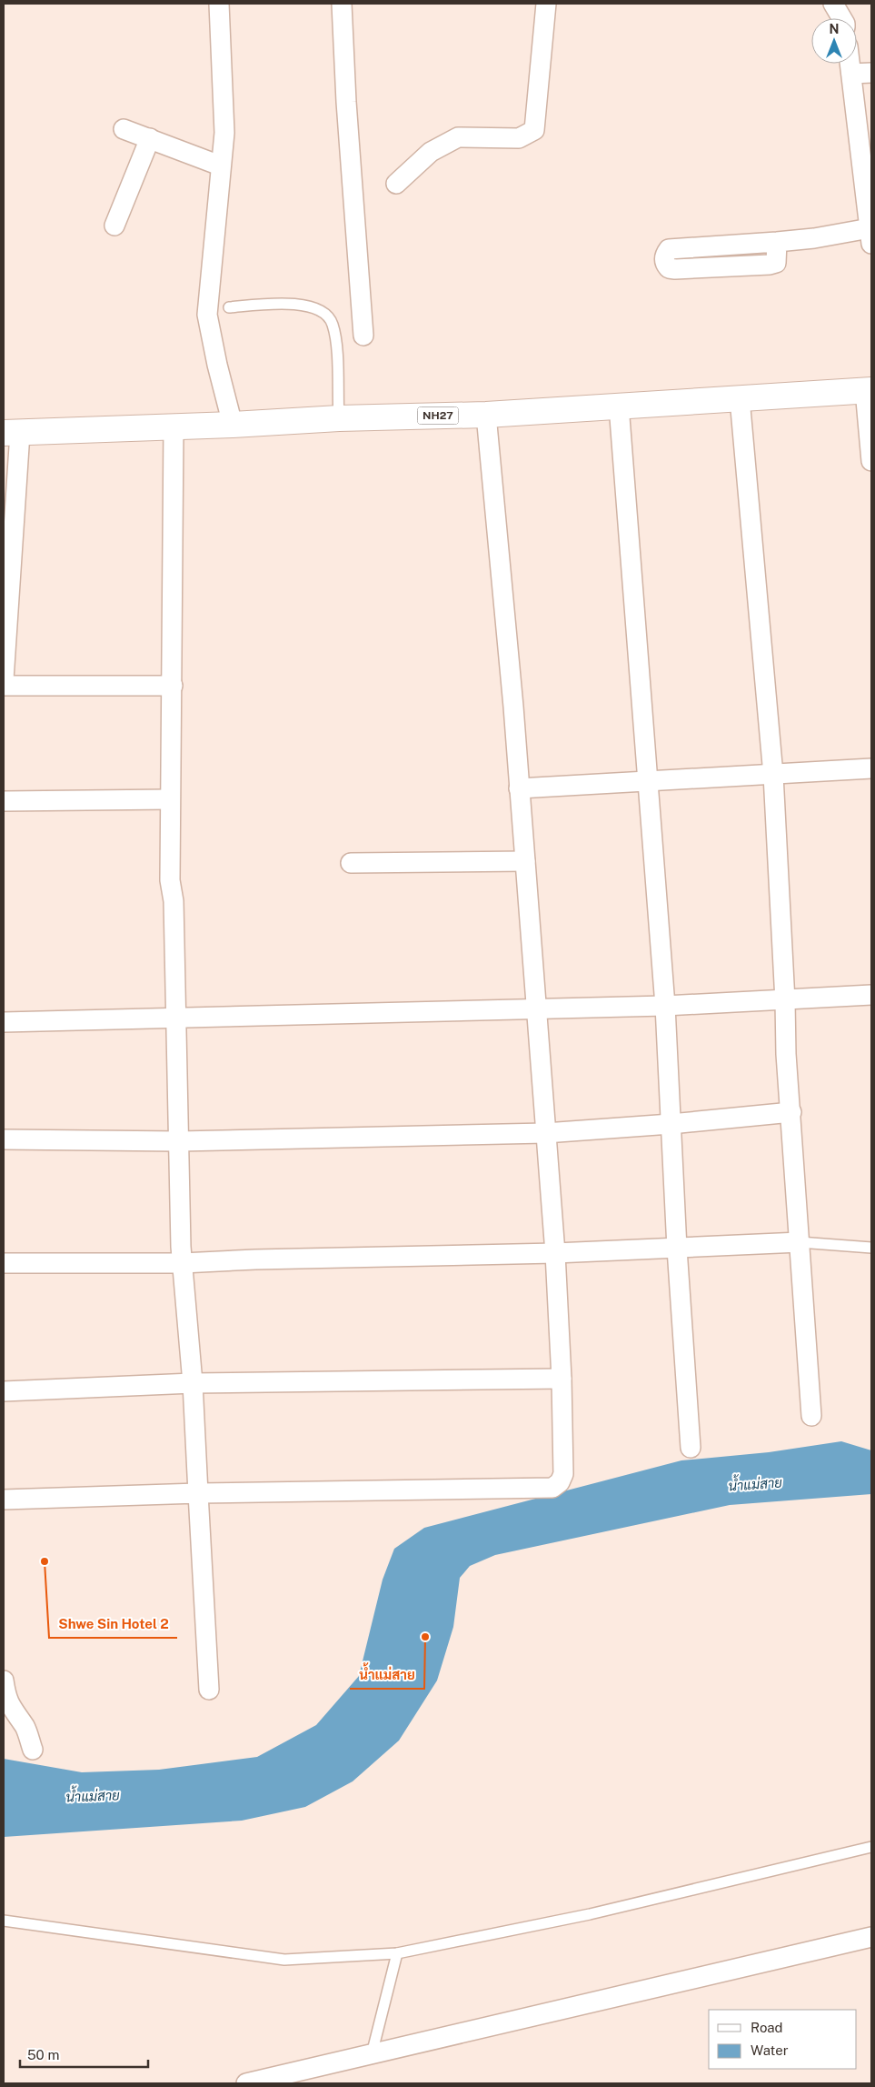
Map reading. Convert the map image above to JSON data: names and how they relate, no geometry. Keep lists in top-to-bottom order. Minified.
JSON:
{"streets":{"main road":["NH27"]},"water":["น้ำแม่สาย"],"places":["Shwe Sin Hotel 2","น้ำแม่สาย"],"legend":["Road","Water"],"scale_bar":"50 m","north":"top"}
